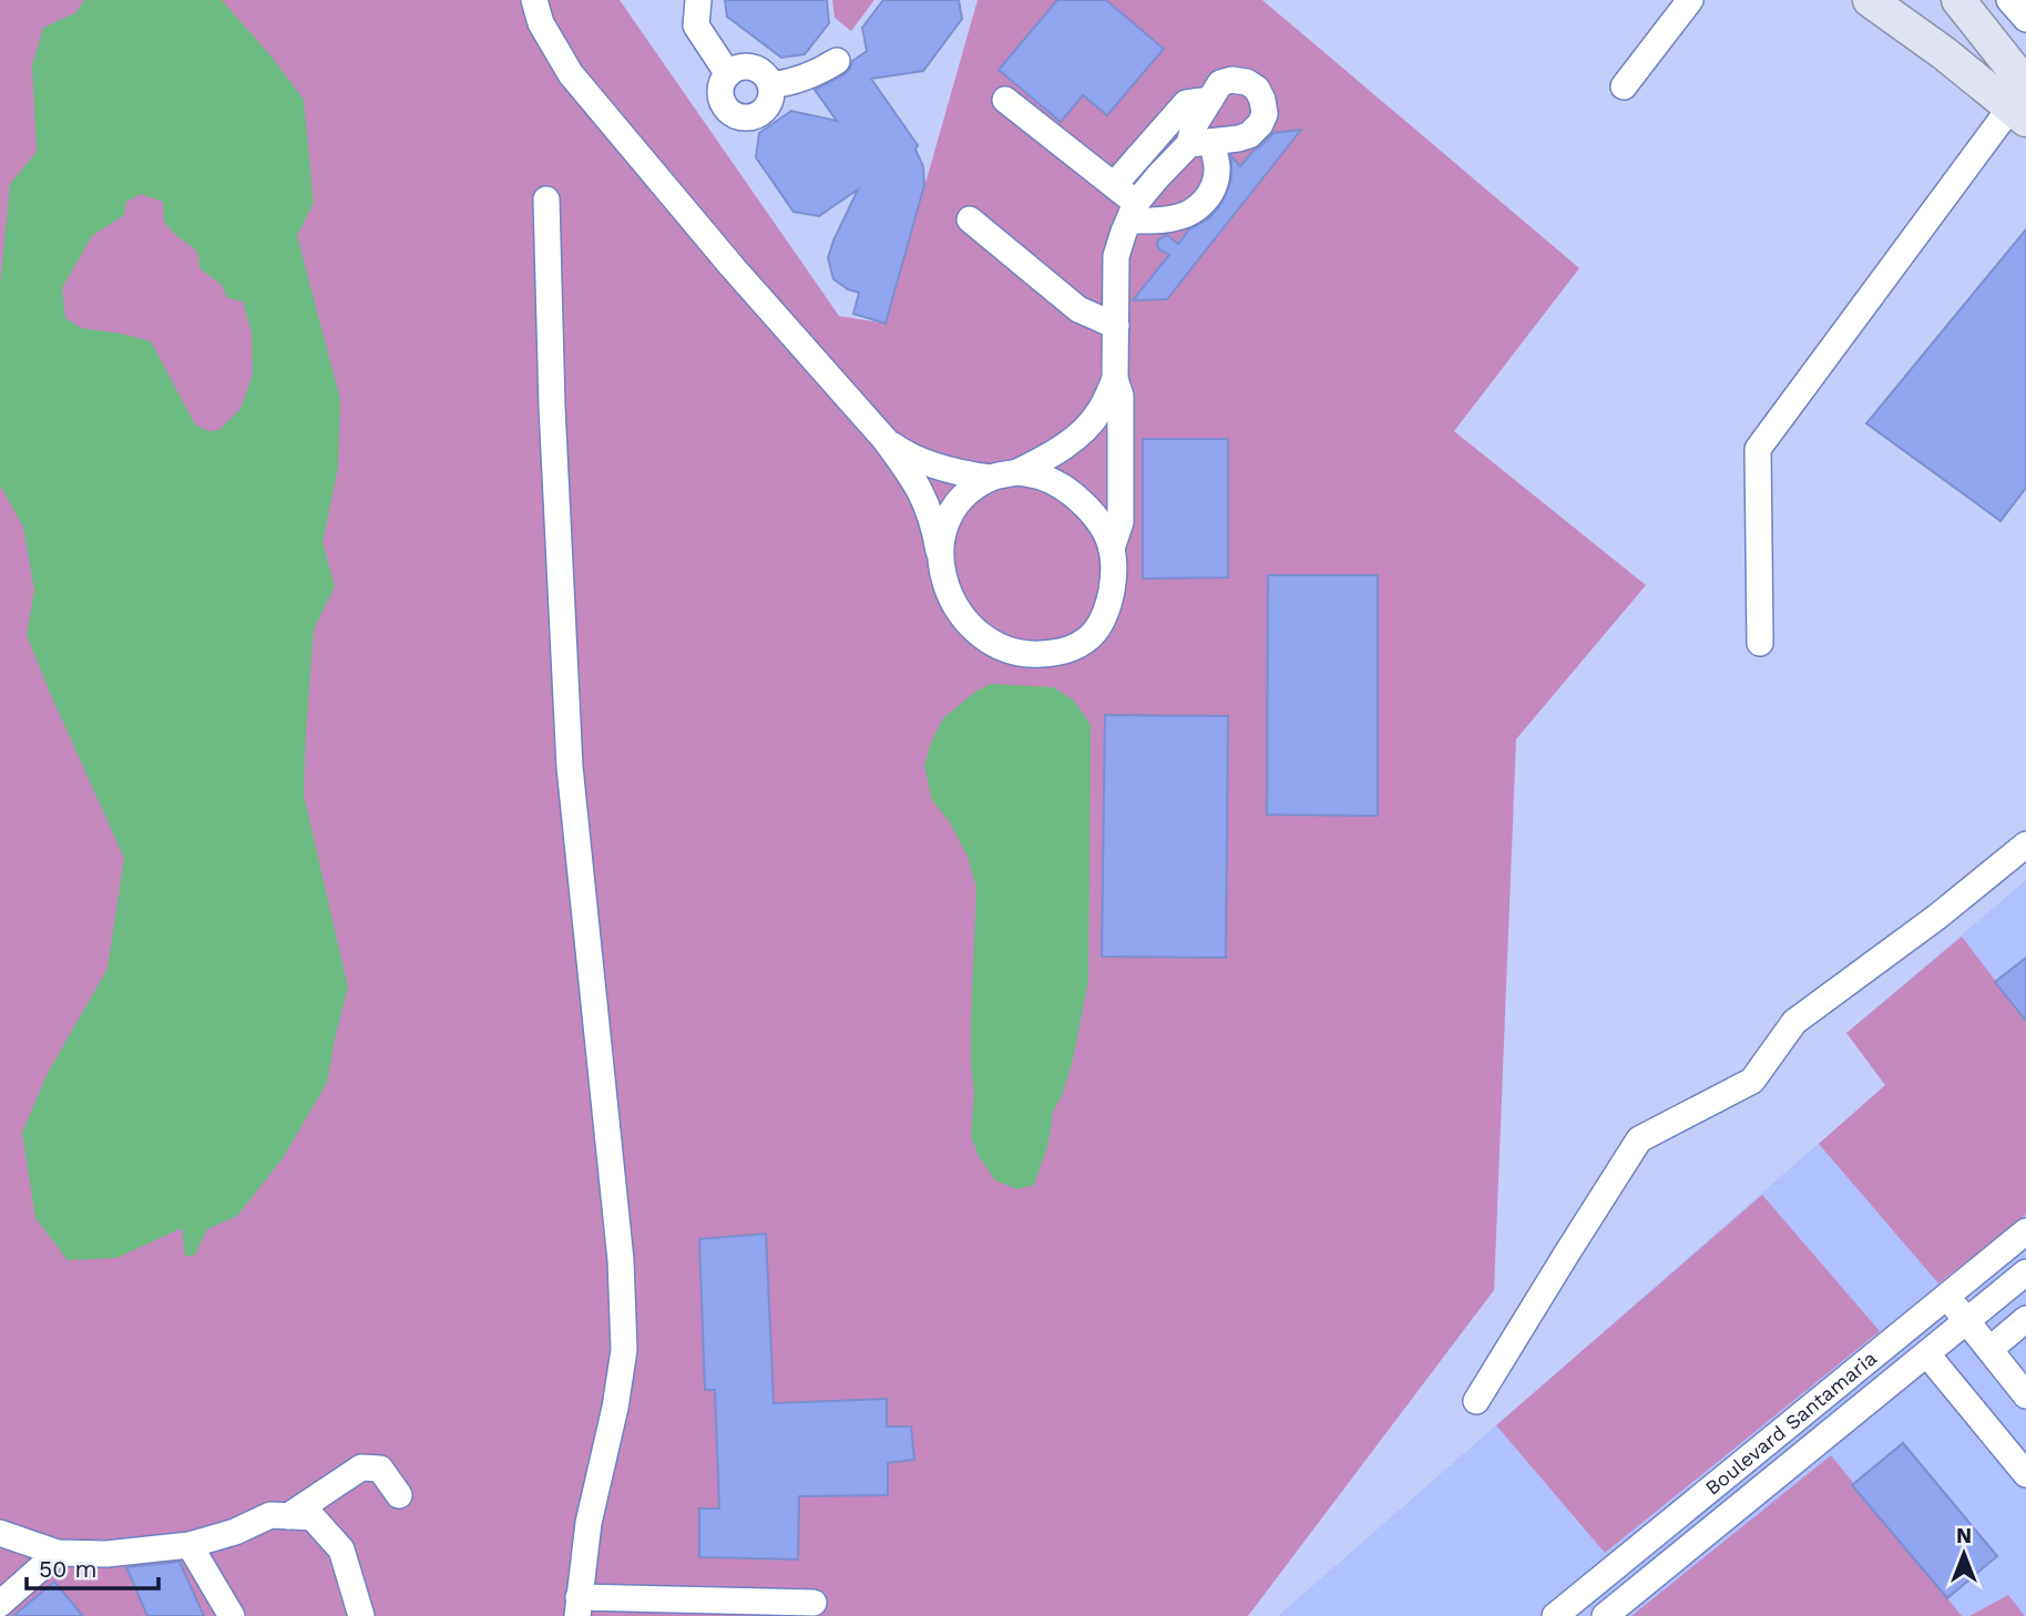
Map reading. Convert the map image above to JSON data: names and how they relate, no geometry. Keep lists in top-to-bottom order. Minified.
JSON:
{"streets":{"street":["Boulevard Santamaria"]},"scale_bar":"50 m","north":"top"}
